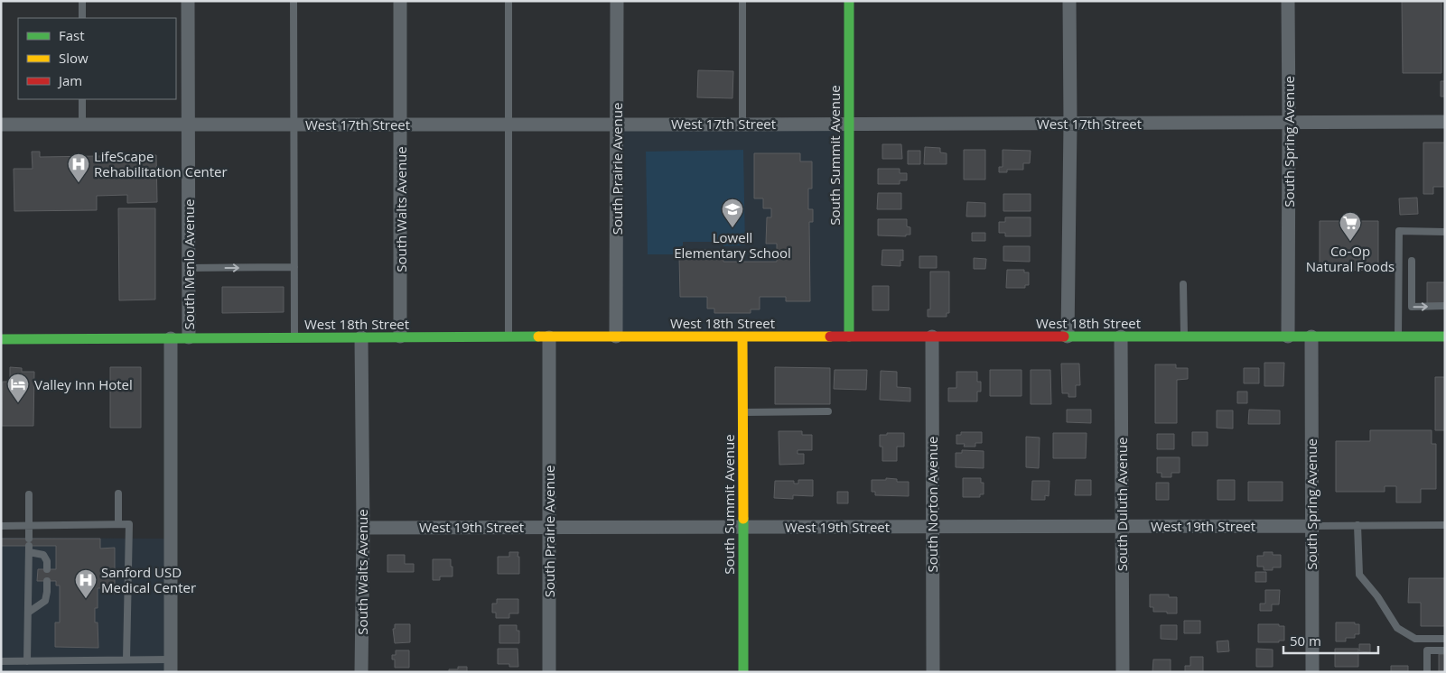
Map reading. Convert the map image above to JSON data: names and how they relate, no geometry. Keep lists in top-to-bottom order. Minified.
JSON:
{"streets":{"street":["West 17th Street","South Spring Avenue","South Summit Avenue","South Prairie Avenue","South Walts Avenue","South Menlo Avenue","West 18th Street","South Norton Avenue","South Duluth Avenue","West 19th Street"]},"crossings":[["West 17th Street","South Spring Avenue"],["West 17th Street","South Summit Avenue"],["West 17th Street","South Prairie Avenue"],["West 17th Street","South Walts Avenue"],["West 17th Street","South Menlo Avenue"],["South Spring Avenue","West 18th Street"],["South Spring Avenue","West 19th Street"],["South Summit Avenue","West 18th Street"],["South Summit Avenue","West 19th Street"],["South Prairie Avenue","West 18th Street"],["South Prairie Avenue","West 19th Street"],["South Walts Avenue","West 18th Street"],["South Walts Avenue","West 19th Street"],["South Menlo Avenue","West 18th Street"],["West 18th Street","South Norton Avenue"],["West 18th Street","South Duluth Avenue"],["South Norton Avenue","West 19th Street"],["South Duluth Avenue","West 19th Street"]],"places":{"hospital":["LifeScape Rehabilitation Center","Sanford USD Medical Center"],"school or university":["Lowell Elementary School"],"supermarket":["Co-Op Natural Foods"],"hotel":["Valley Inn Hotel"]},"legend":["Fast","Slow","Jam"],"scale_bar":"50 m"}
